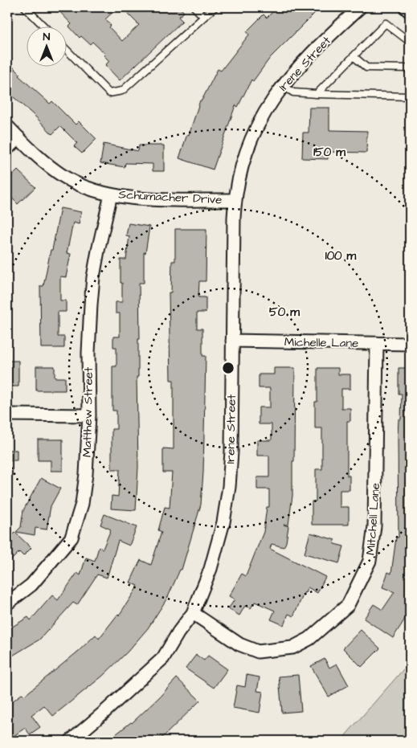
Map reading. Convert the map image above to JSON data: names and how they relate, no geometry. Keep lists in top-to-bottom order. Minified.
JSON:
{"streets":{"street":["Irene Street","Schumacher Drive","Michelle Lane","Matthew Street","Mitchell Lane"]},"crossings":[["Irene Street","Schumacher Drive"],["Irene Street","Michelle Lane"],["Irene Street","Mitchell Lane"],["Schumacher Drive","Matthew Street"],["Michelle Lane","Mitchell Lane"]],"north":"top","rings":["150 m","100 m","50 m"]}
